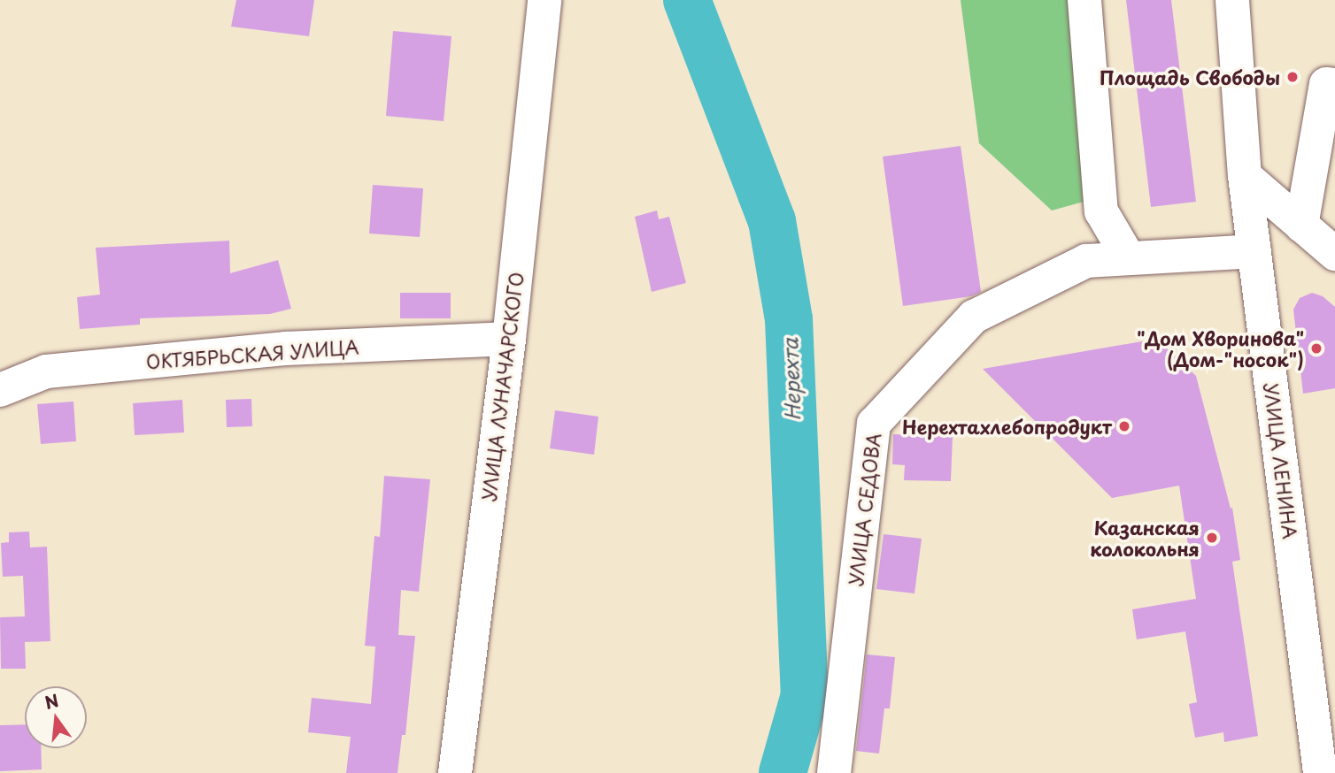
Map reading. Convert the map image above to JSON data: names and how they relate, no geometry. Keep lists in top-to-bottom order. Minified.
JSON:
{"streets":{"street":["ОКТЯБРЬСКАЯ УЛИЦА","УЛИЦА ЛУНАЧАРСКОГО","УЛИЦА ЛЕНИНА","УЛИЦА СЕДОВА"]},"crossings":[["ОКТЯБРЬСКАЯ УЛИЦА","УЛИЦА ЛУНАЧАРСКОГО"],["УЛИЦА ЛЕНИНА","УЛИЦА СЕДОВА"]],"water":["Нерехта"],"places":["Площадь Свободы","\"Дом Хворинова\" (Дом-\"носок\")","Нерехтахлебопродукт","Казанская колокольня"],"north":"top"}
